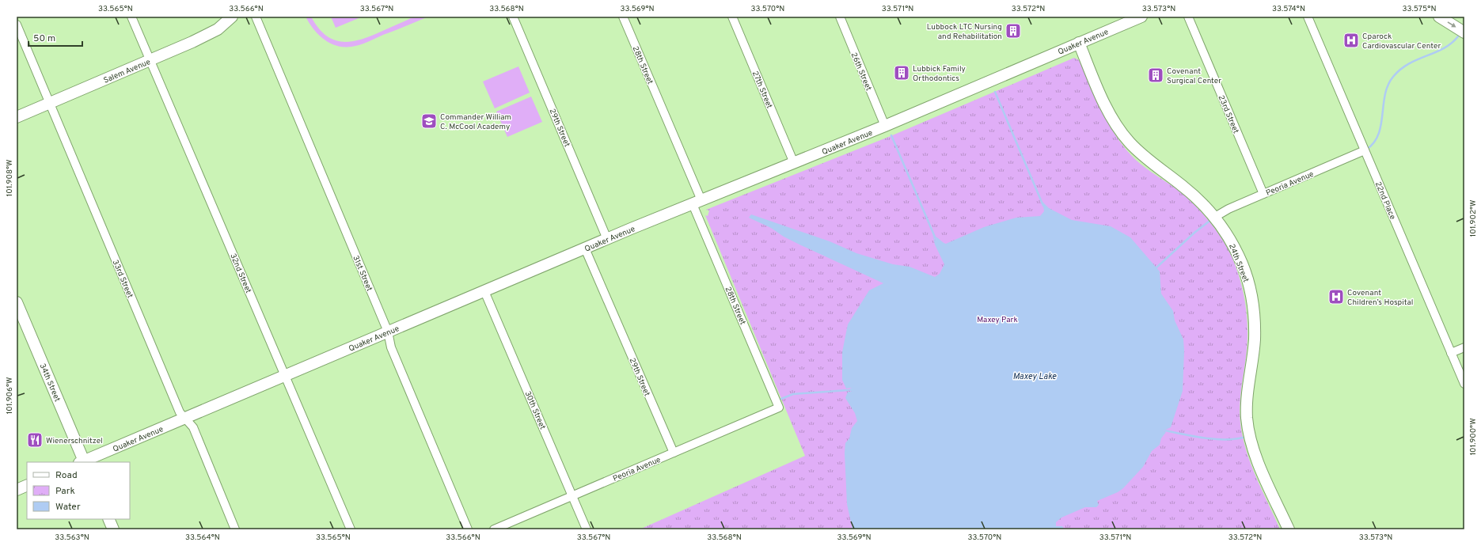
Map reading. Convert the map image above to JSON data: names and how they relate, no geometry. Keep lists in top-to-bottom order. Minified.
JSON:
{"streets":{"main road":["Quaker Avenue","Salem Avenue","24th Street","34th Street"],"street":["28th Street","26th Street","27th Street","23rd Street","29th Street","Peoria Avenue","22nd Place","32nd Street","31st Street","33rd Street","30th Street"]},"crossings":[["Quaker Avenue","28th Street"],["Quaker Avenue","26th Street"],["Quaker Avenue","27th Street"],["Quaker Avenue","29th Street"],["Quaker Avenue","24th Street"],["Quaker Avenue","32nd Street"],["Quaker Avenue","31st Street"],["Quaker Avenue","33rd Street"],["Quaker Avenue","34th Street"],["Quaker Avenue","30th Street"],["28th Street","Peoria Avenue"],["Salem Avenue","32nd Street"],["Salem Avenue","33rd Street"],["23rd Street","Peoria Avenue"],["29th Street","Peoria Avenue"],["Peoria Avenue","22nd Place"],["Peoria Avenue","24th Street"],["Peoria Avenue","30th Street"]],"water":["Maxey Lake"],"parks":["Maxey Park"],"places":{"building":["Lubbock LTC Nursing and Rehabilitation","Lubbick Family Orthodontics","Covenant Surgical Center"],"hospital":["Cparock Cardiovascular Center","Covenant Children’s Hospital"],"school or university":["Commander William C. McCool Academy"],"restaurant":["Wienerschnitzel"]},"legend":["Road","Park","Water"],"scale_bar":"50 m","coordinates":["33.565°N","33.566°N","33.567°N","33.568°N","33.569°N","33.570°N","33.571°N","33.572°N","33.573°N","33.574°N","33.575°N","101.908°W","101.902°W","101.906°W","101.900°W","33.563°N","33.564°N"]}
